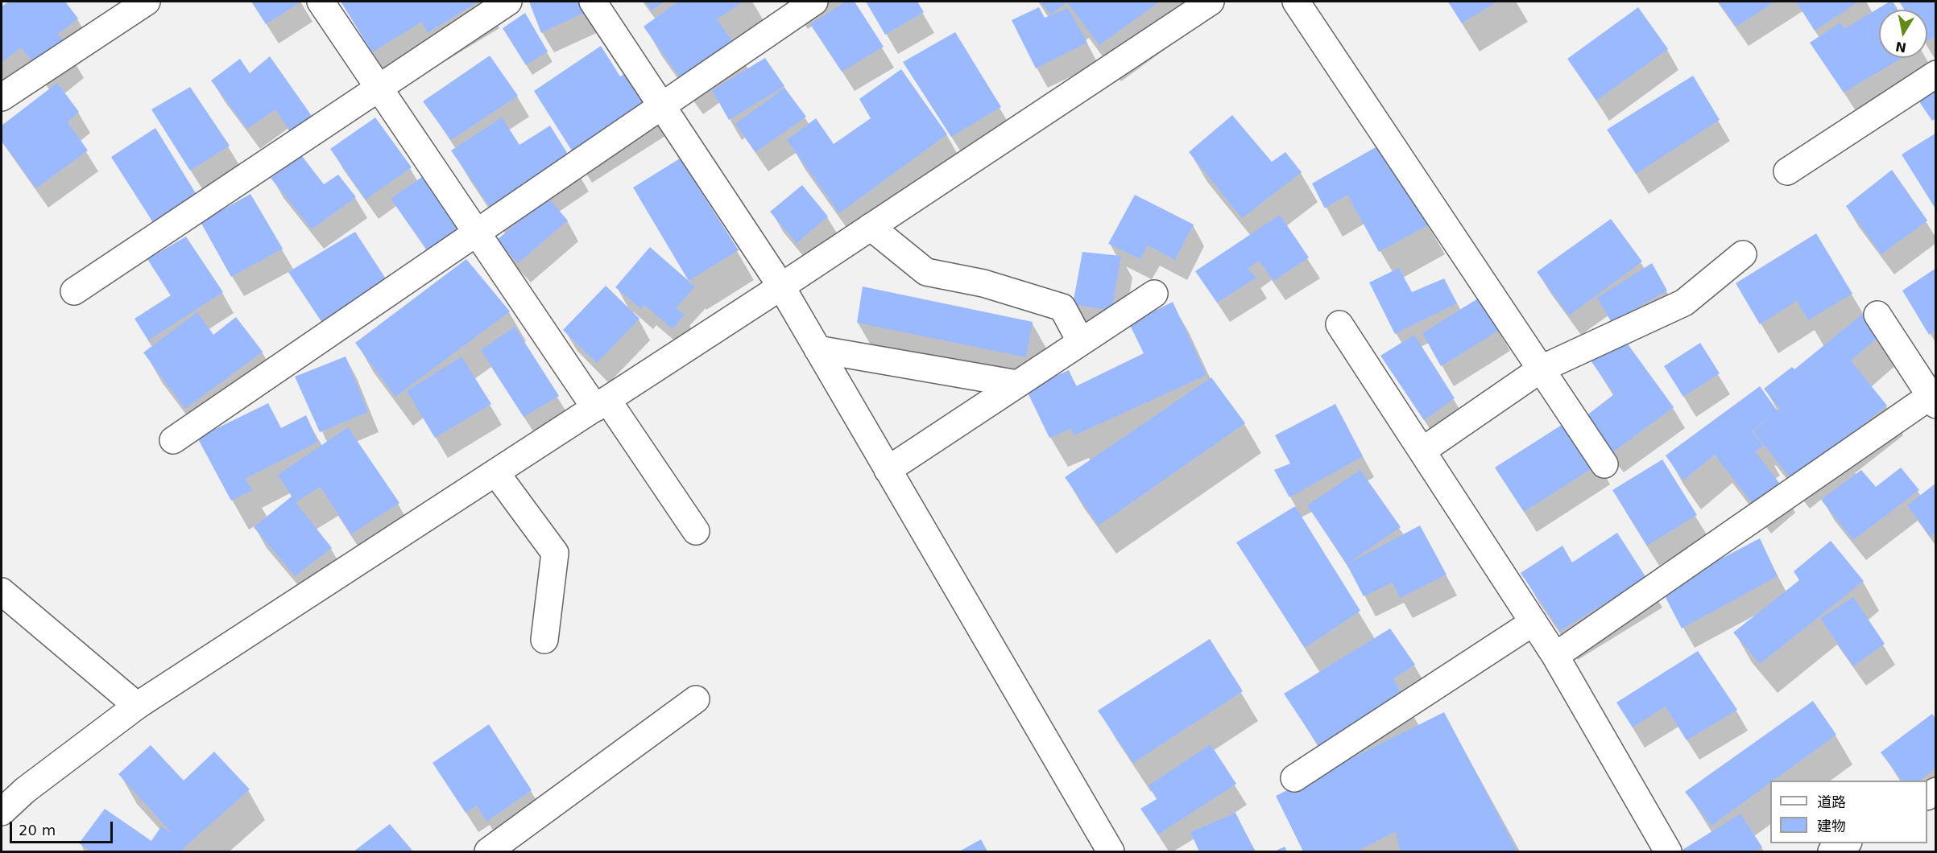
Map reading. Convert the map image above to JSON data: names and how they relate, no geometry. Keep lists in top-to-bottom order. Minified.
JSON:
{"legend":["道路","建物"],"scale_bar":"20 m","north":"bottom"}
